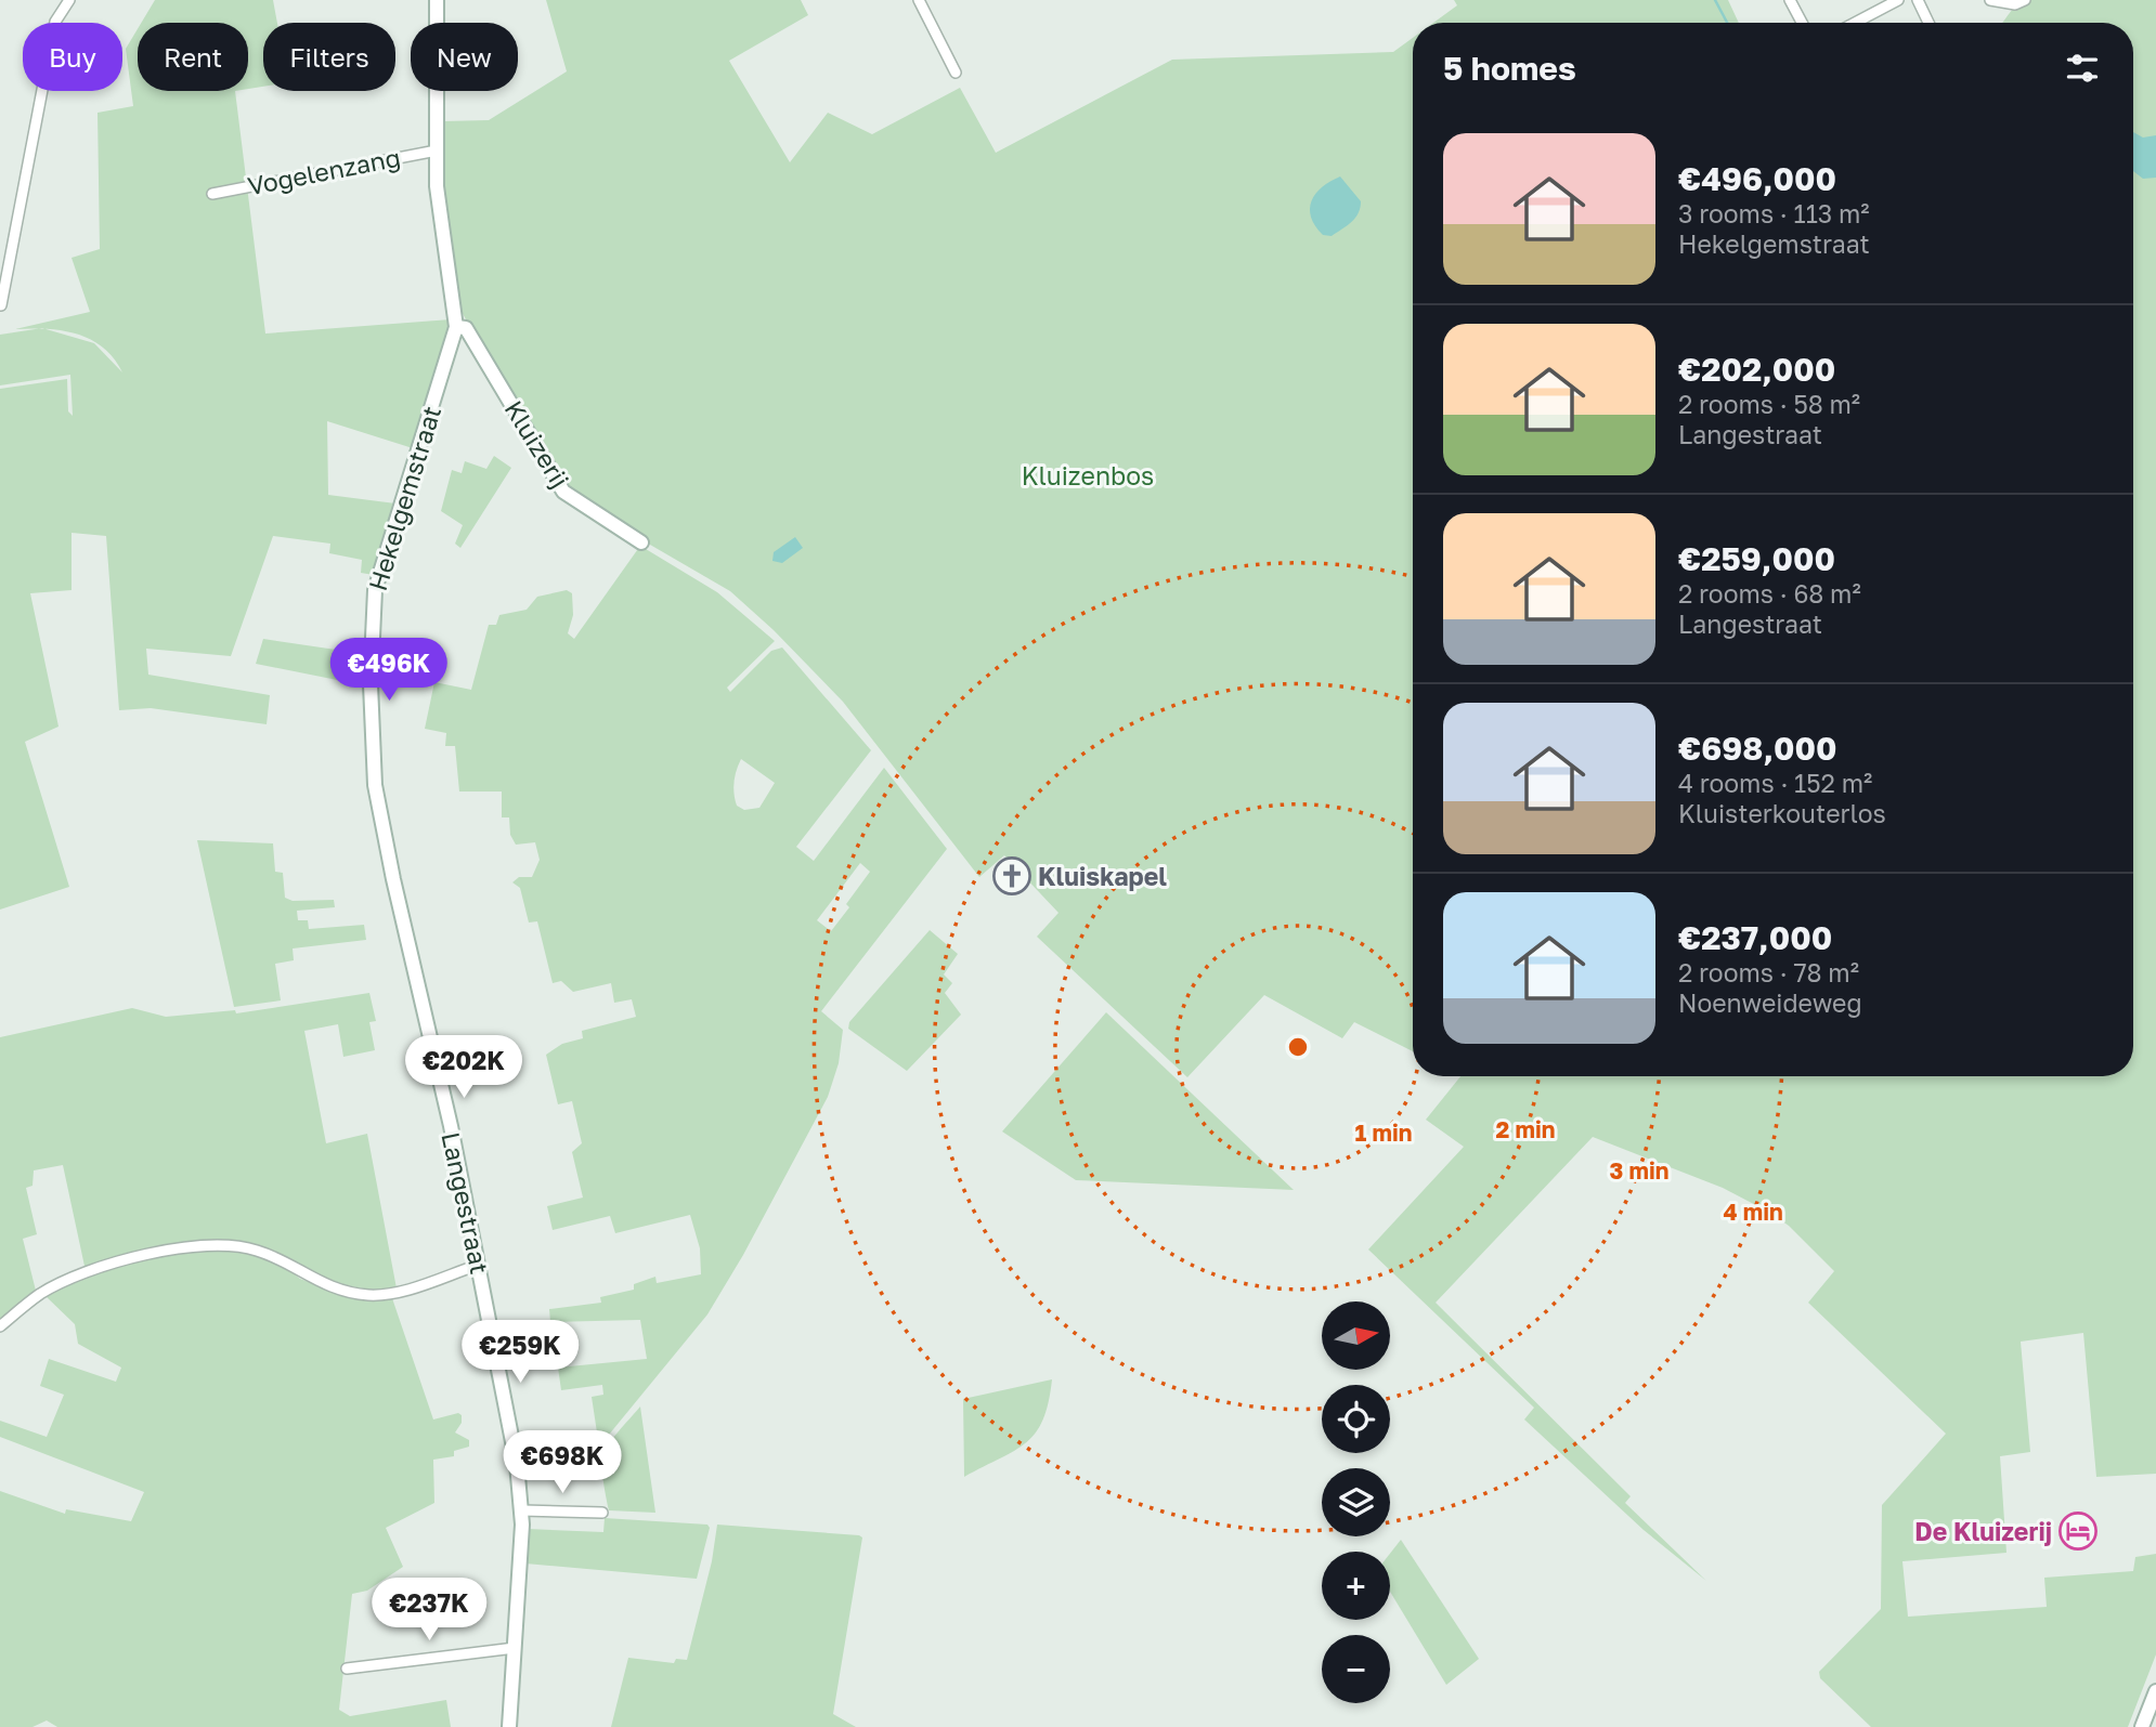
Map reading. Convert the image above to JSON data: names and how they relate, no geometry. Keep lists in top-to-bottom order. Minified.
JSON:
{"streets":{"street":["Vogelenzang","Kluizerij","Hekelgemstraat","Langestraat"]},"crossings":[["Vogelenzang","Hekelgemstraat"],["Kluizerij","Hekelgemstraat"],["Hekelgemstraat","Langestraat"]],"parks":["Kluizenbos"],"places":{"church":["Kluiskapel"],"hotel":["De Kluizerij"]},"north":"right","page":{"chip":["Buy","Rent","Filters","New"],"heading":"5 homes","list":[{"name":"€496,000","note":"3 rooms · 113 m² · Hekelgemstraat"},{"name":"€202,000","note":"2 rooms · 58 m² · Langestraat"},{"name":"€259,000","note":"2 rooms · 68 m² · Langestraat"},{"name":"€698,000","note":"4 rooms · 152 m² · Kluisterkouterlos"},{"name":"€237,000","note":"2 rooms · 78 m² · Noenweideweg"}],"price":["€496K","€202K","€259K","€698K","€237K"],"map_buttons":["+","−"]},"rings":["2 min","1 min","3 min","4 min"]}
